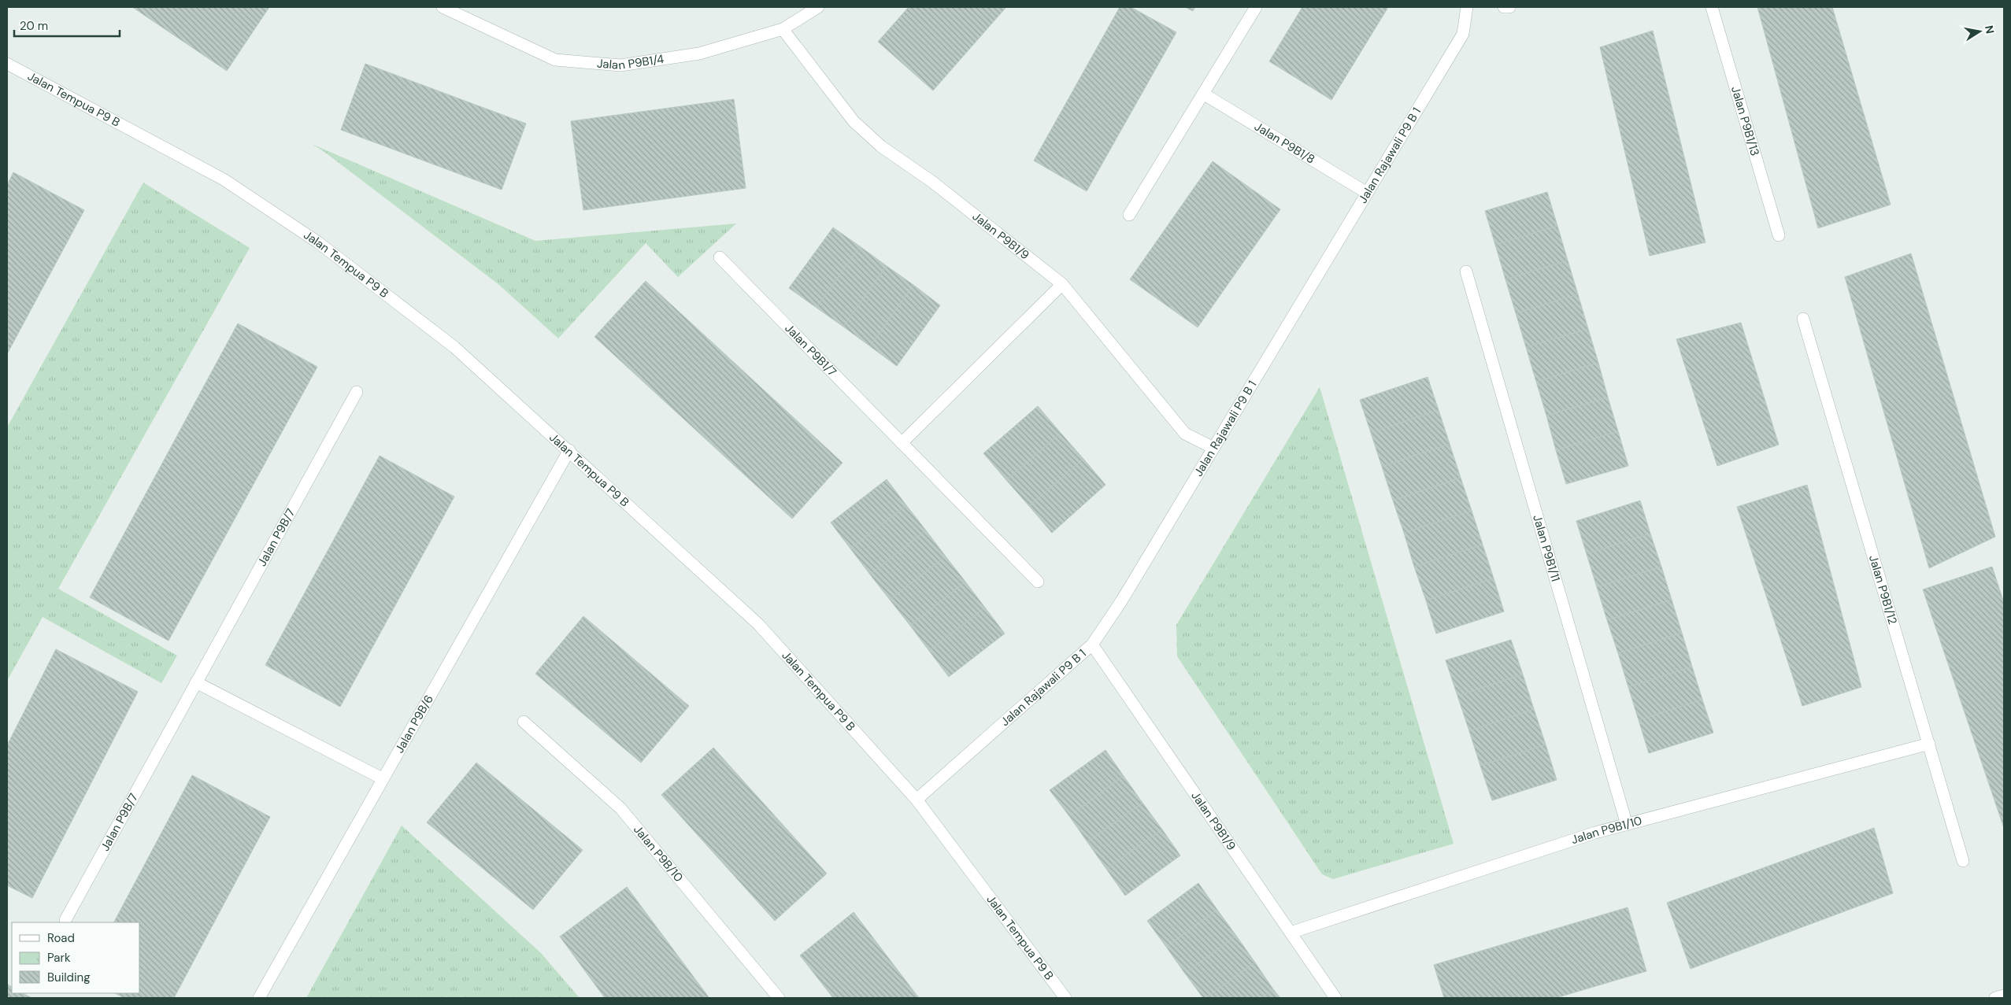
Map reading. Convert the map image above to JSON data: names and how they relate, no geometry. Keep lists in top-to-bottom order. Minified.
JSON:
{"streets":{"street":["Jalan P9B1/4","Jalan Tempua P9 B","Jalan P9B1/13","Jalan P9B1/8","Jalan Rajawali P9 B 1","Jalan P9B1/9","Jalan P9B1/7","Jalan P9B/7","Jalan P9B1/11","Jalan P9B1/12","Jalan P9B/6","Jalan P9B1/10","Jalan P9B/10"]},"crossings":[["Jalan P9B1/4","Jalan P9B1/9"],["Jalan Tempua P9 B","Jalan Rajawali P9 B 1"],["Jalan Tempua P9 B","Jalan P9B/6"],["Jalan P9B1/8","Jalan Rajawali P9 B 1"],["Jalan Rajawali P9 B 1","Jalan P9B1/9"],["Jalan P9B1/9","Jalan P9B1/10"],["Jalan P9B1/11","Jalan P9B1/10"],["Jalan P9B1/12","Jalan P9B1/10"]],"legend":["Road","Park","Building"],"scale_bar":"20 m","north":"right"}
